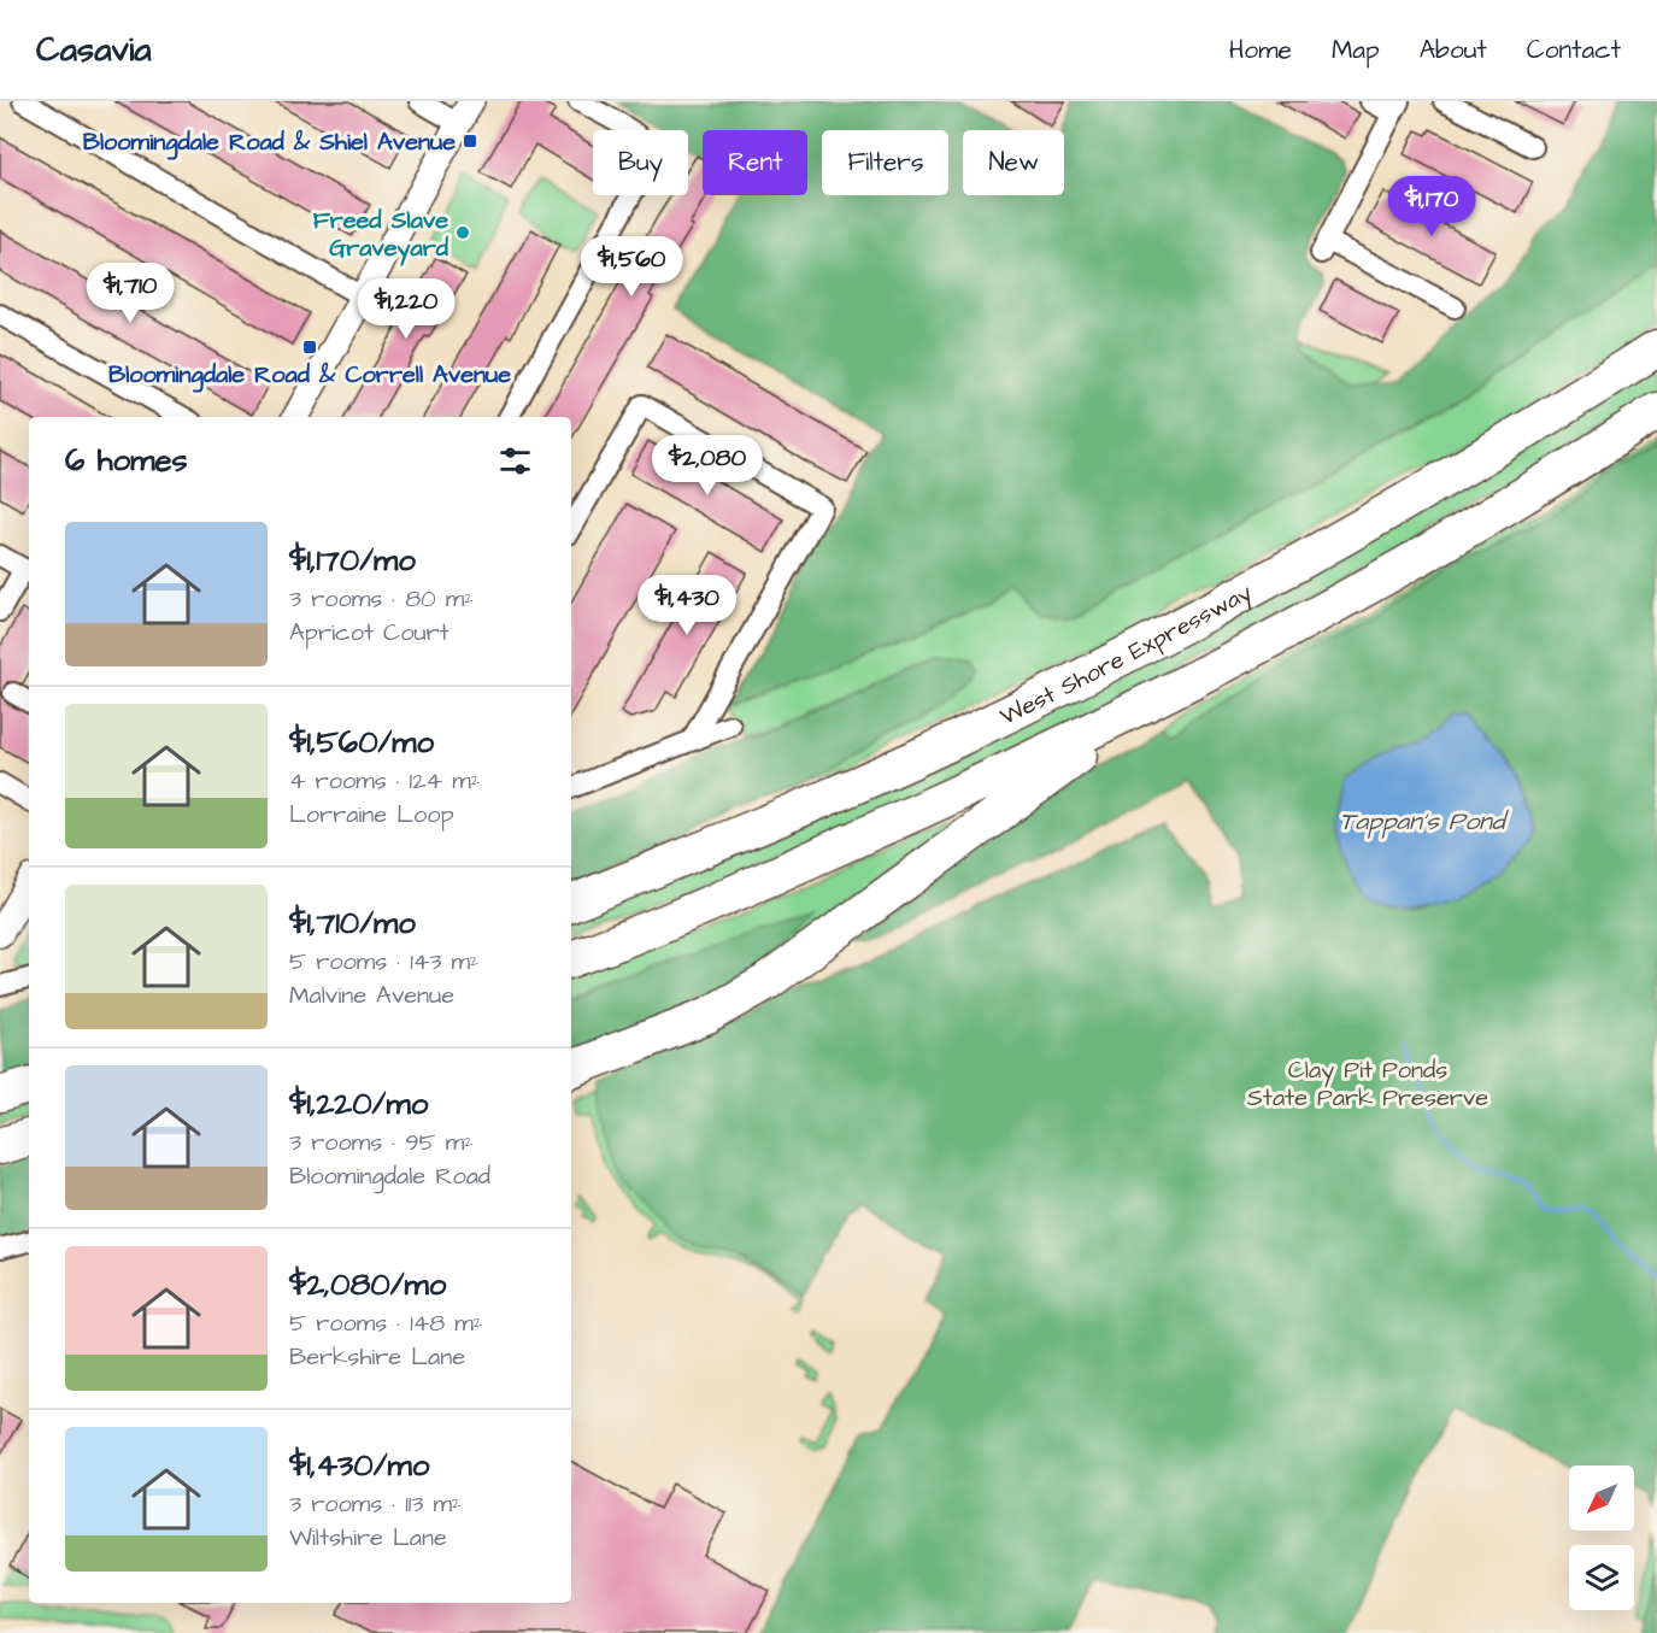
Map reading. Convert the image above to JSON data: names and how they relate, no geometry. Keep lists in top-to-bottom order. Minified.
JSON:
{"streets":{"highway":["West Shore Expressway"]},"water":["Tappan's Pond"],"parks":["Clay Pit Ponds State Park Preserve"],"places":{"transit":["Bloomingdale Road & Shiel Avenue","Bloomingdale Road & Correll Avenue"],"other":["Freed Slave Graveyard"]},"north":"bottom left","page":{"header":"Casavia","nav":["Home","Map","About","Contact"],"chip":["Buy","Rent","Filters","New"],"price":["$1,170","$1,560","$1,710","$1,220","$2,080","$1,430"],"heading":"6 homes","list":[{"name":"$1,170/mo","note":"3 rooms · 80 m² · Apricot Court"},{"name":"$1,560/mo","note":"4 rooms · 124 m² · Lorraine Loop"},{"name":"$1,710/mo","note":"5 rooms · 143 m² · Malvine Avenue"},{"name":"$1,220/mo","note":"3 rooms · 95 m² · Bloomingdale Road"},{"name":"$2,080/mo","note":"5 rooms · 148 m² · Berkshire Lane"},{"name":"$1,430/mo","note":"3 rooms · 113 m² · Wiltshire Lane"}]}}
